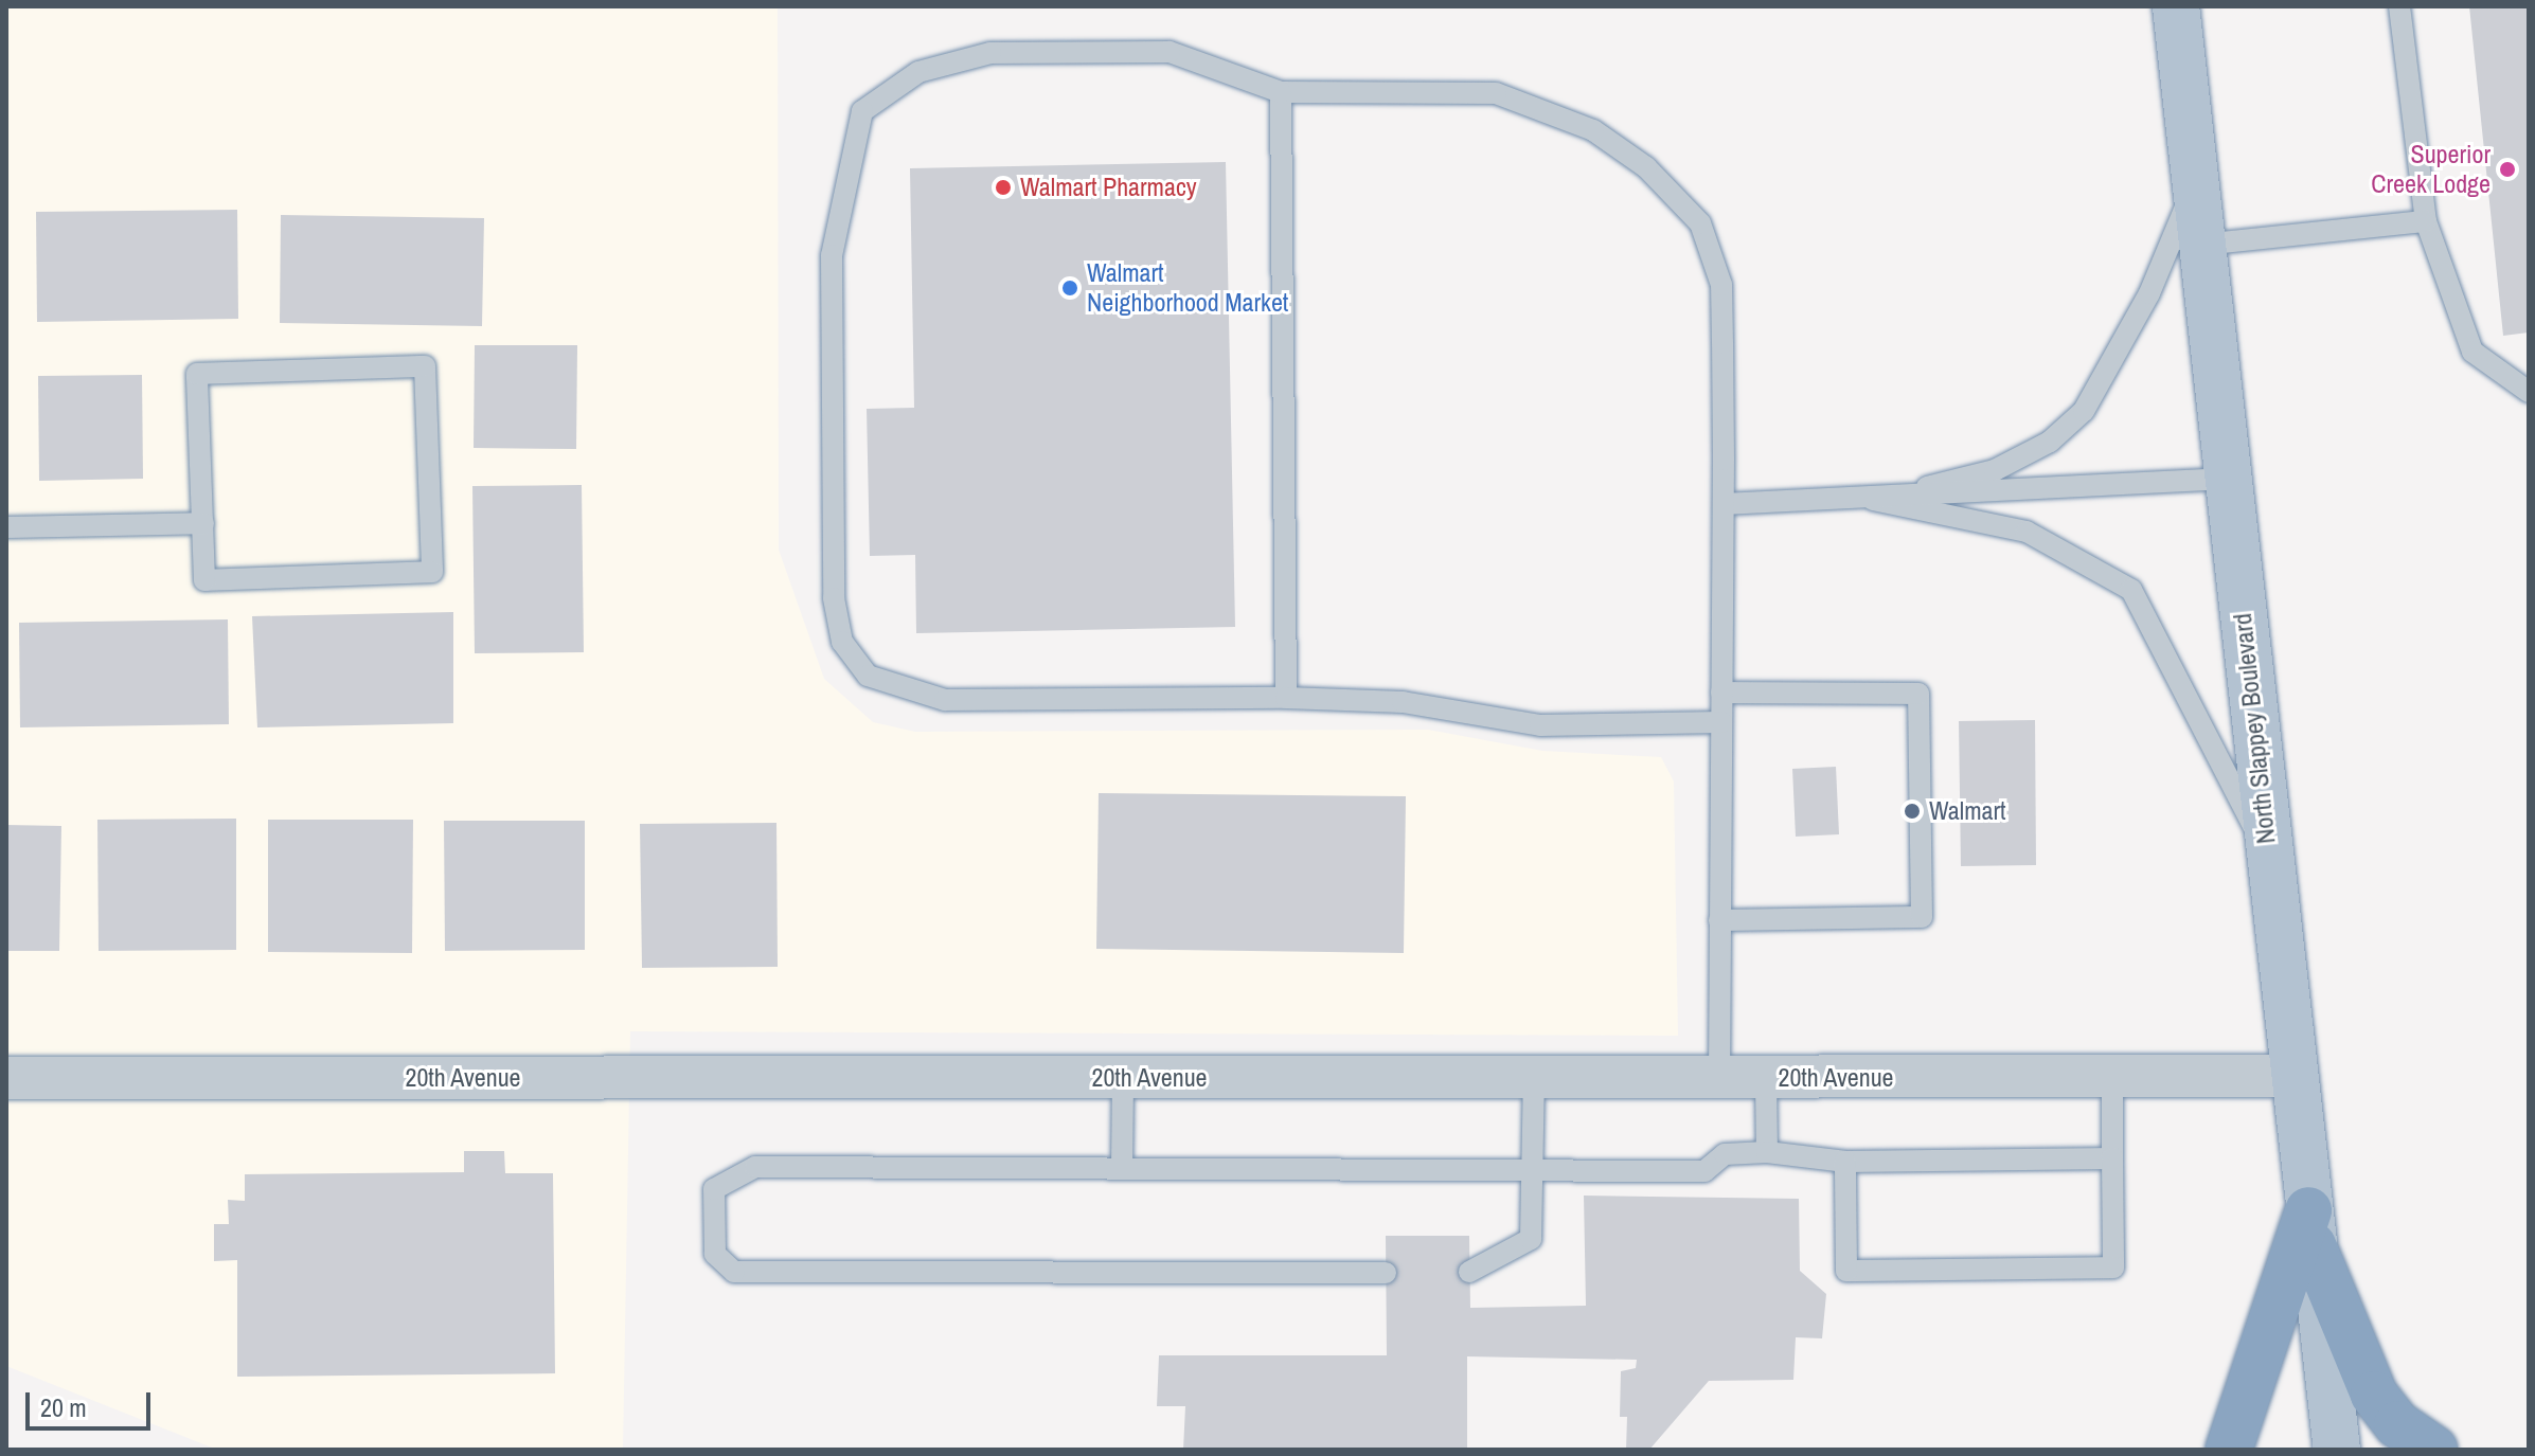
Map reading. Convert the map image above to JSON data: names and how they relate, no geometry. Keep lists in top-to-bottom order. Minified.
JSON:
{"streets":{"main road":["North Slappey Boulevard"],"street":["20th Avenue"]},"crossings":[["North Slappey Boulevard","20th Avenue"]],"places":["Superior Creek Lodge","Walmart Pharmacy","Walmart Neighborhood Market","Walmart"],"scale_bar":"20 m"}
